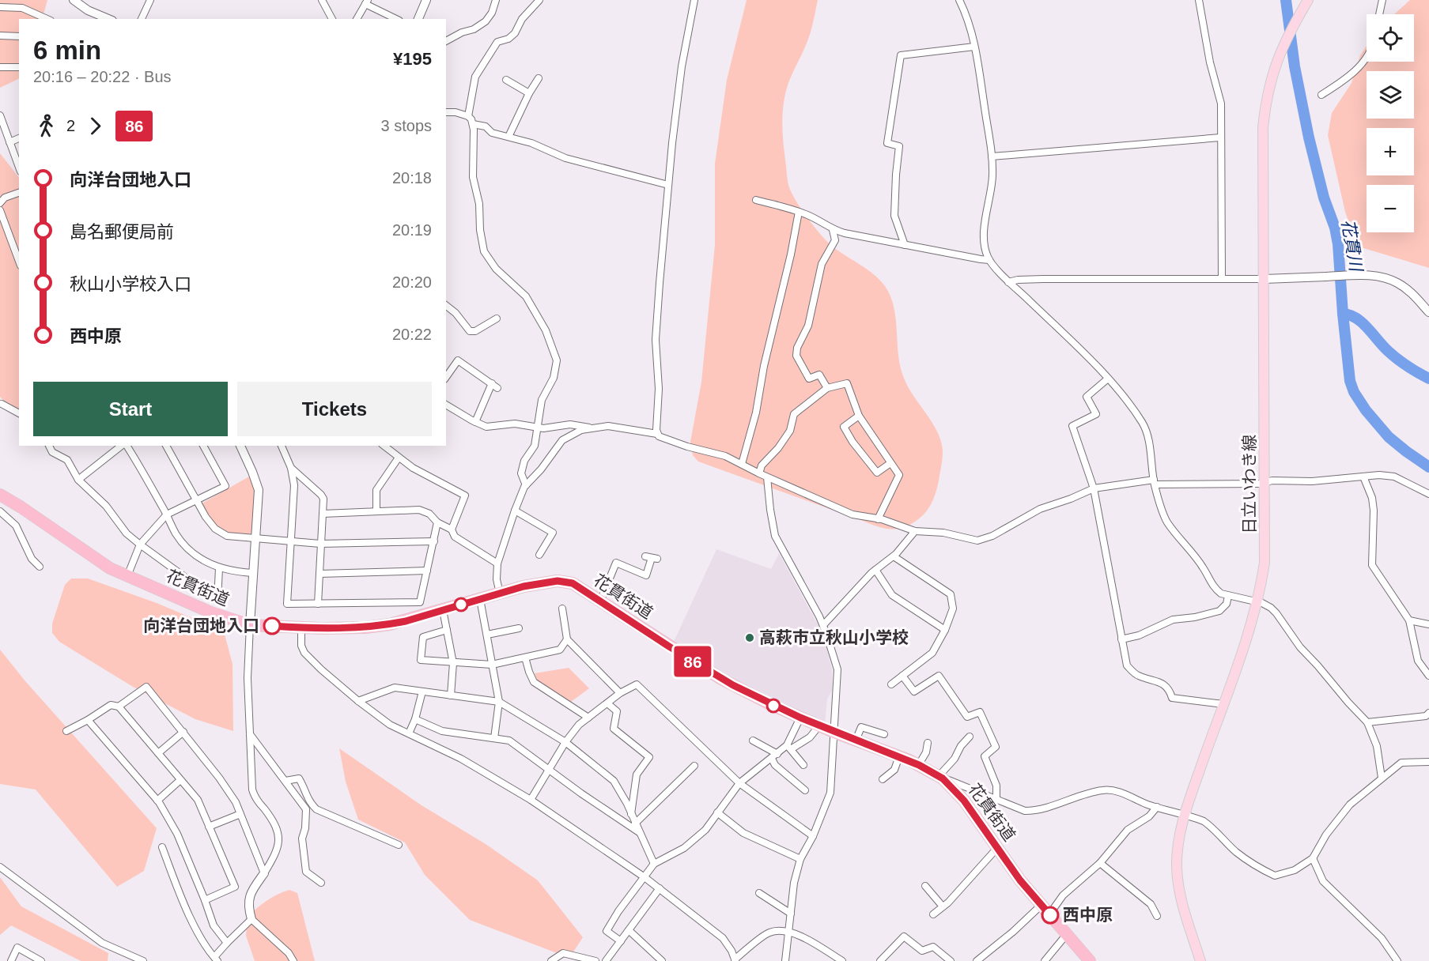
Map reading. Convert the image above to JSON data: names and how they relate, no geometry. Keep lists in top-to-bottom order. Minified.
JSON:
{"streets":{"highway":["花貫街道"],"main road":["日立いわき線"]},"water":["花貫川"],"places":["向洋台団地入口","高萩市立秋山小学校","西中原"],"lines":["bus line 86"],"page":{"on_map":"86","map_buttons":["+","−"],"heading":["6 min","20:16 – 20:22 · Bus","¥195"],"legs":["2","86","3 stops"],"list":[{"name":"向洋台団地入口","value":"20:18"},{"name":"島名郵便局前","value":"20:19"},{"name":"秋山小学校入口","value":"20:20"},{"name":"西中原","value":"20:22"}],"buttons":["Start","Tickets"]}}
